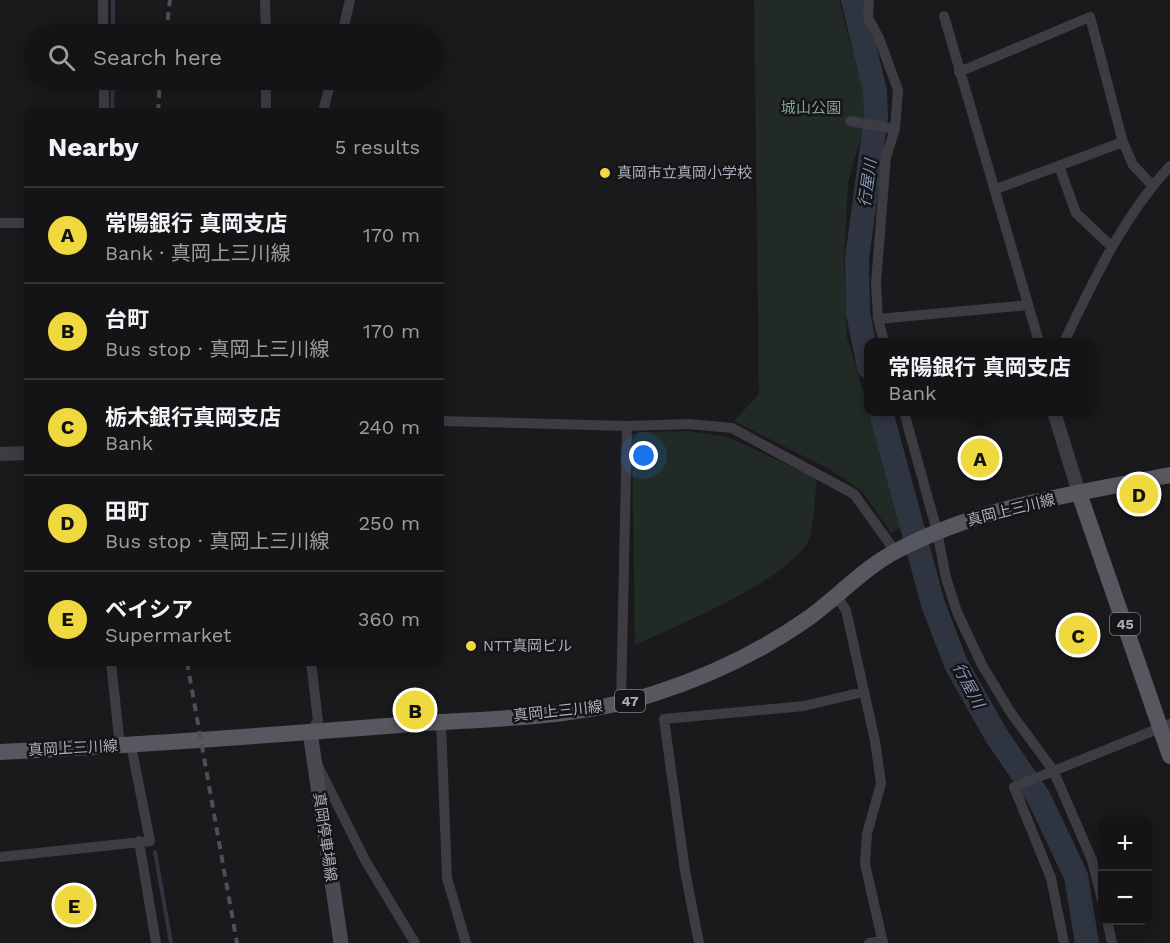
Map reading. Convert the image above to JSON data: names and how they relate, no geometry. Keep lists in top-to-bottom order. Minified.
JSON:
{"streets":{"main road":["真岡上三川線","45","47","真岡停車場線"]},"crossings":[["真岡上三川線","45"],["真岡上三川線","真岡停車場線"]],"water":["行屋川"],"parks":["城山公園"],"places":["真岡市立真岡小学校","NTT真岡ビル"],"page":{"search":"Search here","heading":["Nearby","5 results"],"list":[{"mark":"A","name":"常陽銀行 真岡支店","note":"Bank · 真岡上三川線","value":"170 m"},{"mark":"B","name":"台町","note":"Bus stop · 真岡上三川線","value":"170 m"},{"mark":"C","name":"栃木銀行真岡支店","note":"Bank","value":"240 m"},{"mark":"D","name":"田町","note":"Bus stop · 真岡上三川線","value":"250 m"},{"mark":"E","name":"ベイシア","note":"Supermarket","value":"360 m"}],"popup":["常陽銀行 真岡支店","Bank"],"pins":["A","D","C","B","E"],"map_buttons":["+","−"]}}
